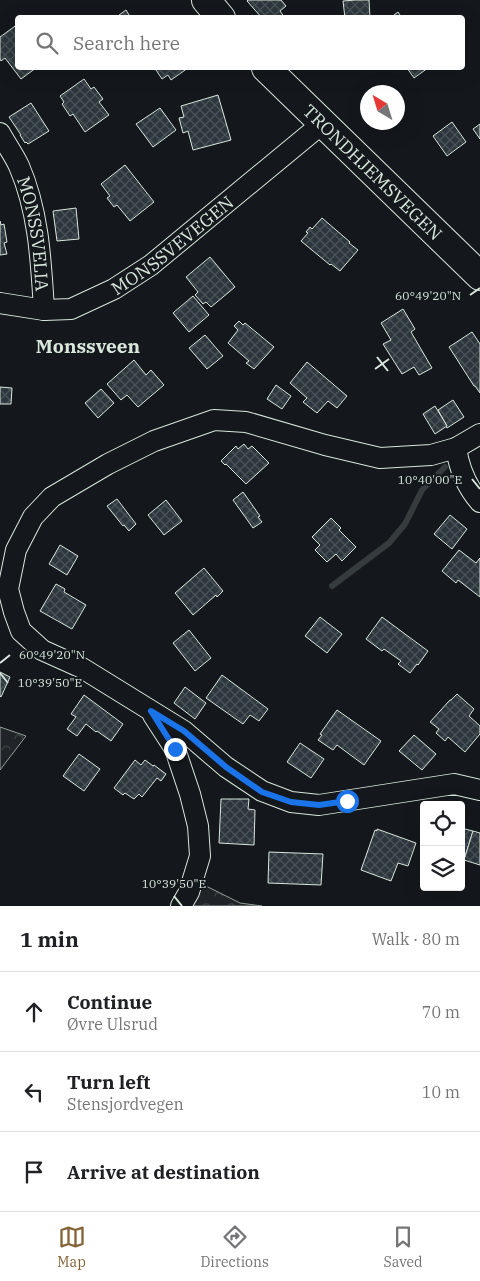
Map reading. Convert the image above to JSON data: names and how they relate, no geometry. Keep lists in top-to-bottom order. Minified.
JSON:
{"streets":{"main road":["TRONDHJEMSVEGEN"],"street":["MONSSVELIA","MONSSVEVEGEN"]},"crossings":[["TRONDHJEMSVEGEN","MONSSVEVEGEN"],["MONSSVELIA","MONSSVEVEGEN"]],"districts":["Monssveen"],"north":"top left","page":{"search":"Search here","heading":["1 min","Walk · 80 m"],"list":[["Continue","Øvre Ulsrud","70 m"],["Turn left","Stensjordvegen","10 m"],"Arrive at destination"],"nav":["Map","Directions","Saved"]},"coordinates":["60°49'20\"N","10°40'00\"E","10°39'50\"E"]}
